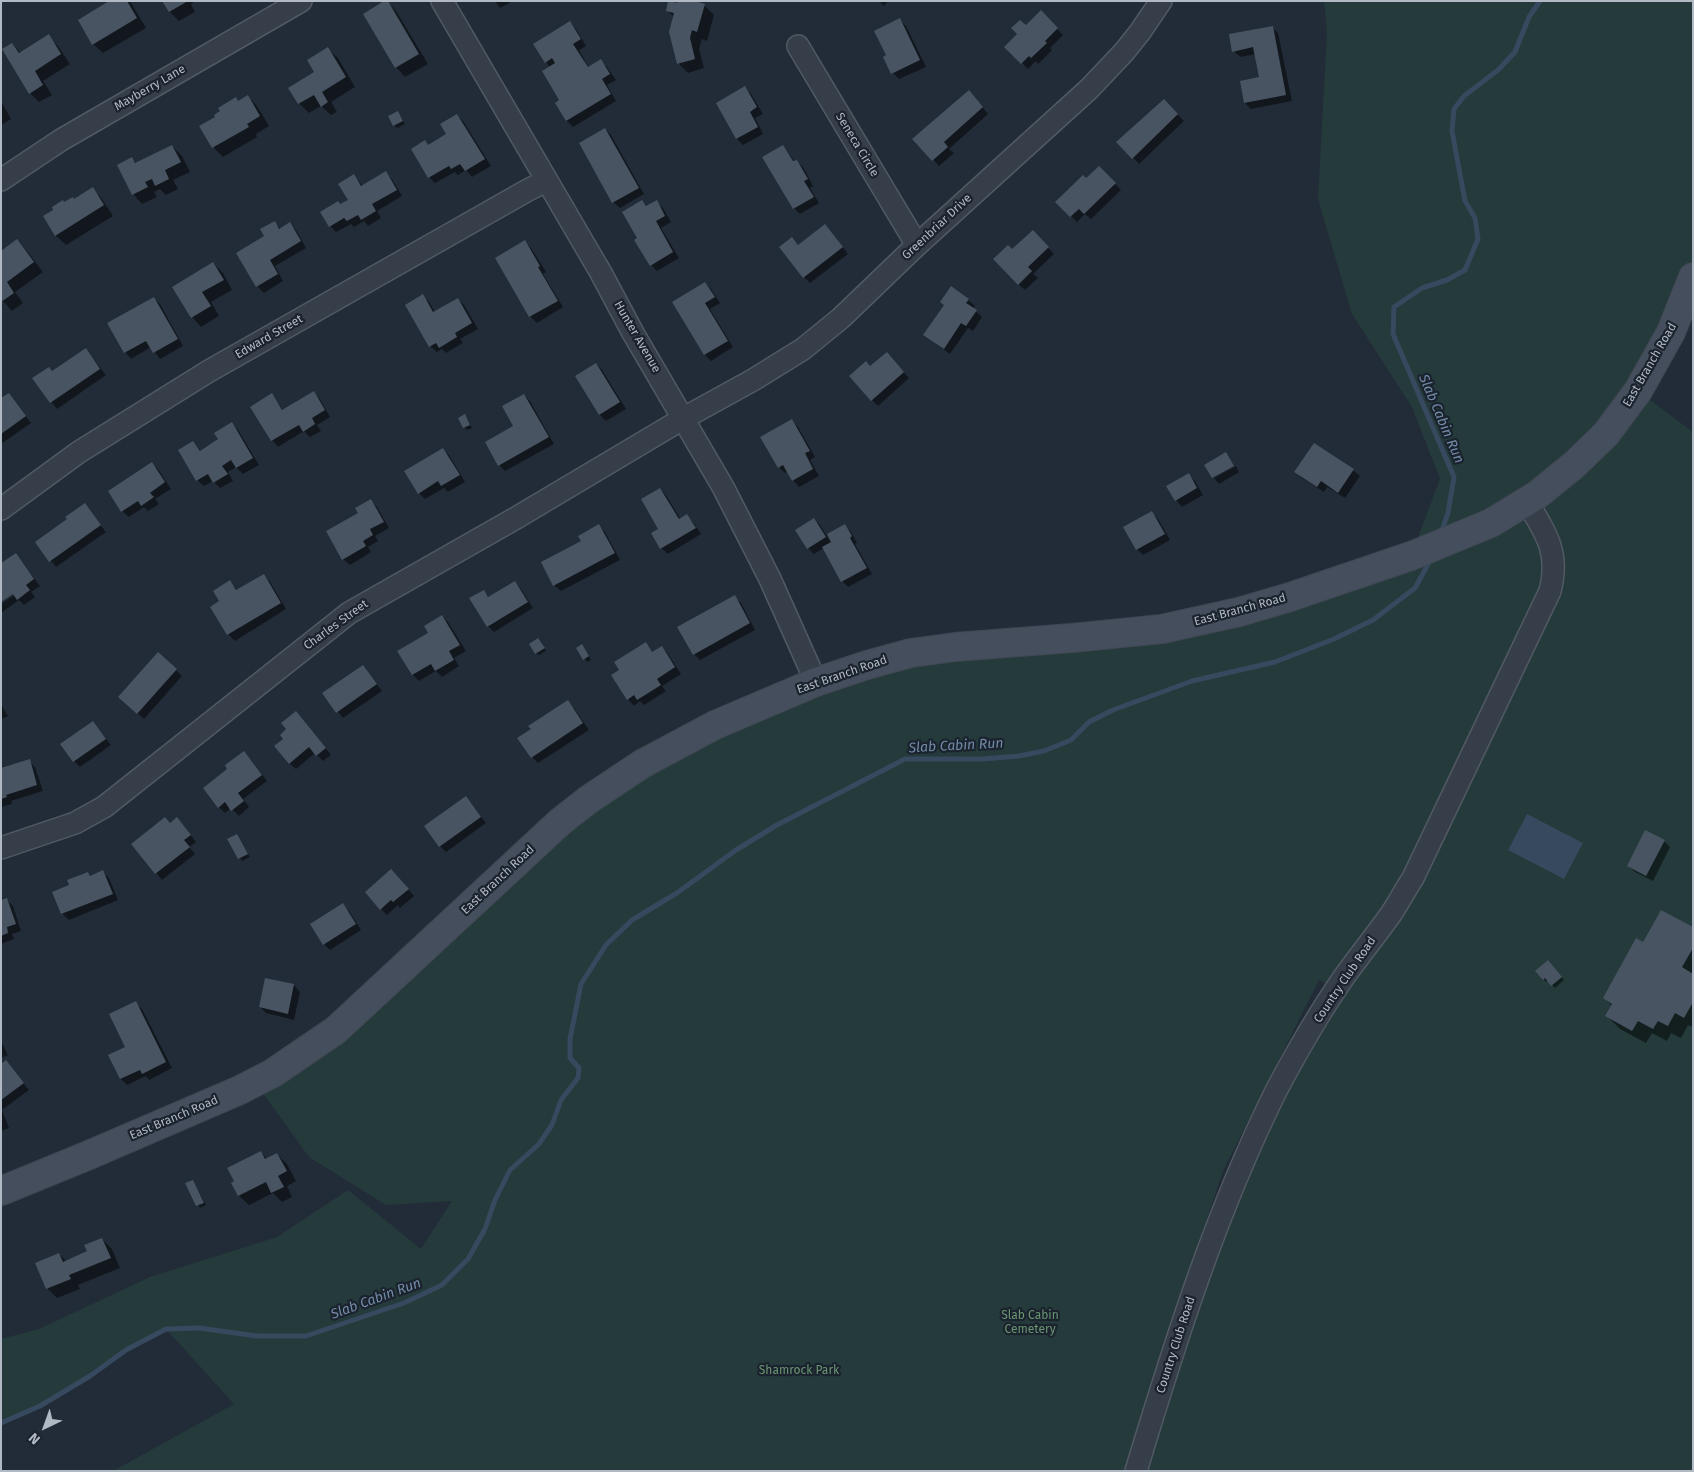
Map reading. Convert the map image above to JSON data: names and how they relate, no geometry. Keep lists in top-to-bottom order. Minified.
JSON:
{"streets":{"main road":["East Branch Road"],"street":["Mayberry Lane","Seneca Circle","Greenbriar Drive","Edward Street","Hunter Avenue","Charles Street","Country Club Road"]},"crossings":[["Seneca Circle","Greenbriar Drive"],["Greenbriar Drive","Hunter Avenue"],["Greenbriar Drive","Charles Street"],["Edward Street","Hunter Avenue"],["Hunter Avenue","East Branch Road"],["Hunter Avenue","Charles Street"],["East Branch Road","Country Club Road"]],"water":["Slab Cabin Run"],"parks":["Slab Cabin Cemetery","Shamrock Park"],"north":"bottom left"}
